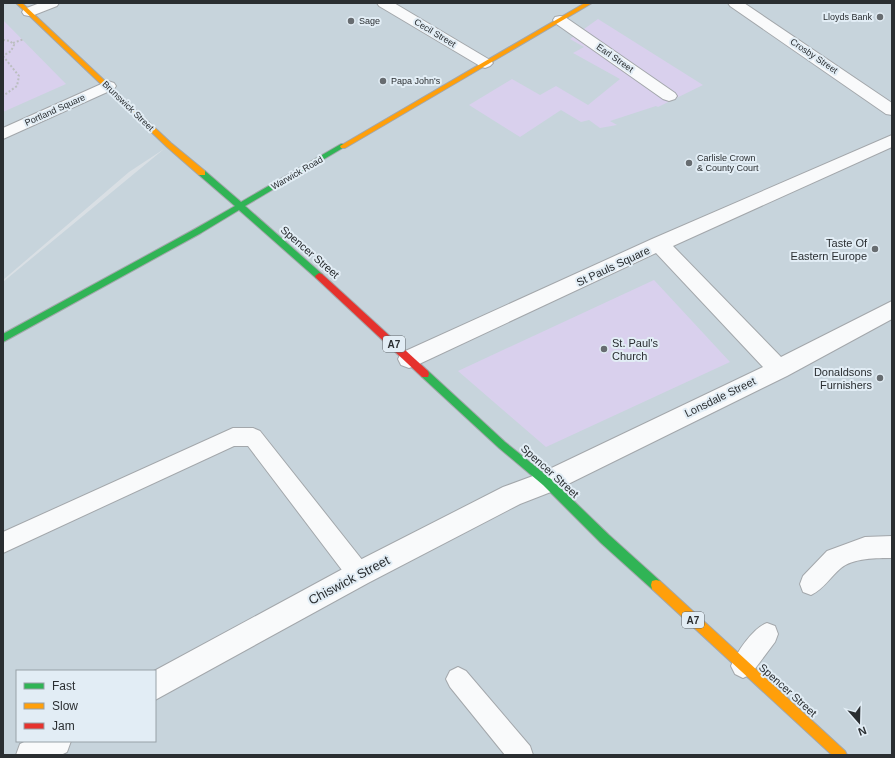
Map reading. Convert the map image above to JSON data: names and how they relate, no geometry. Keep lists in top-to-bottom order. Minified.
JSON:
{"streets":{"main road":["Brunswick Street","Warwick Road","Spencer Street","A7"],"street":["Cecil Street","Crosby Street","Earl Street","Portland Square","St Pauls Square","Lonsdale Street","Chiswick Street"]},"crossings":[["Cecil Street","Warwick Road"],["Earl Street","Warwick Road"],["Brunswick Street","Portland Square"],["Brunswick Street","Warwick Road"],["Brunswick Street","Spencer Street"],["Warwick Road","Spencer Street"],["Spencer Street","St Pauls Square"],["Spencer Street","Lonsdale Street"],["Spencer Street","Chiswick Street"],["St Pauls Square","Lonsdale Street"],["Lonsdale Street","Chiswick Street"]],"places":["Lloyds Bank","Sage","Papa John's","Carlisle Crown & County Court","Taste Of Eastern Europe","St. Paul's Church","Donaldsons Furnishers"],"legend":["Fast","Slow","Jam"],"north":"bottom"}
